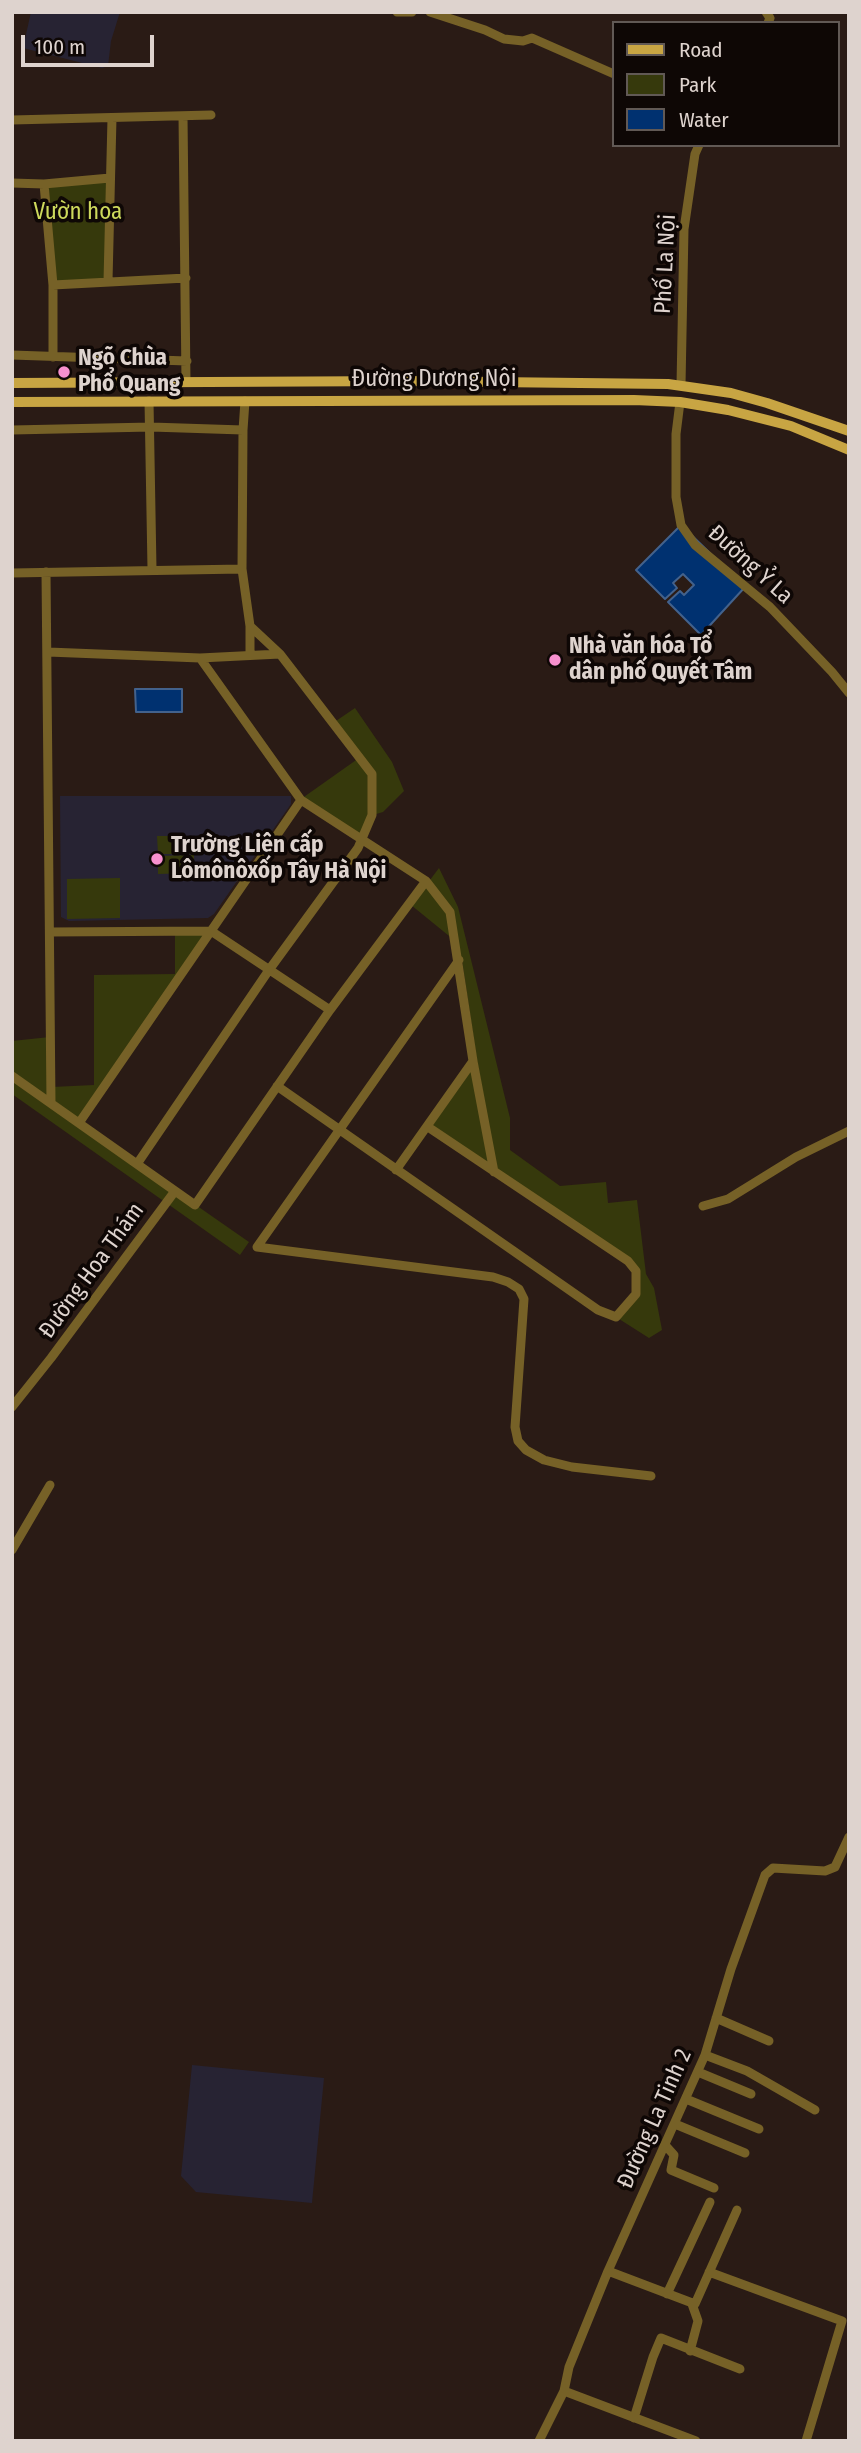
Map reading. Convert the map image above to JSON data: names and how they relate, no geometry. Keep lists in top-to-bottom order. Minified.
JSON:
{"streets":{"main road":["Đường Dương Nội"],"street":["Phố La Nội","Đường Ỷ La","Đường Hoa Thám","Đường La Tinh 2"]},"crossings":[["Phố La Nội","Đường Dương Nội"],["Đường Dương Nội","Đường Ỷ La"]],"parks":["Vườn hoa"],"places":["Ngõ Chùa Phổ Quang","Nhà văn hóa Tổ dân phố Quyết Tâm","Trường Liên cấp Lômônôxốp Tây Hà Nội"],"legend":["Road","Park","Water"],"scale_bar":"100 m"}
